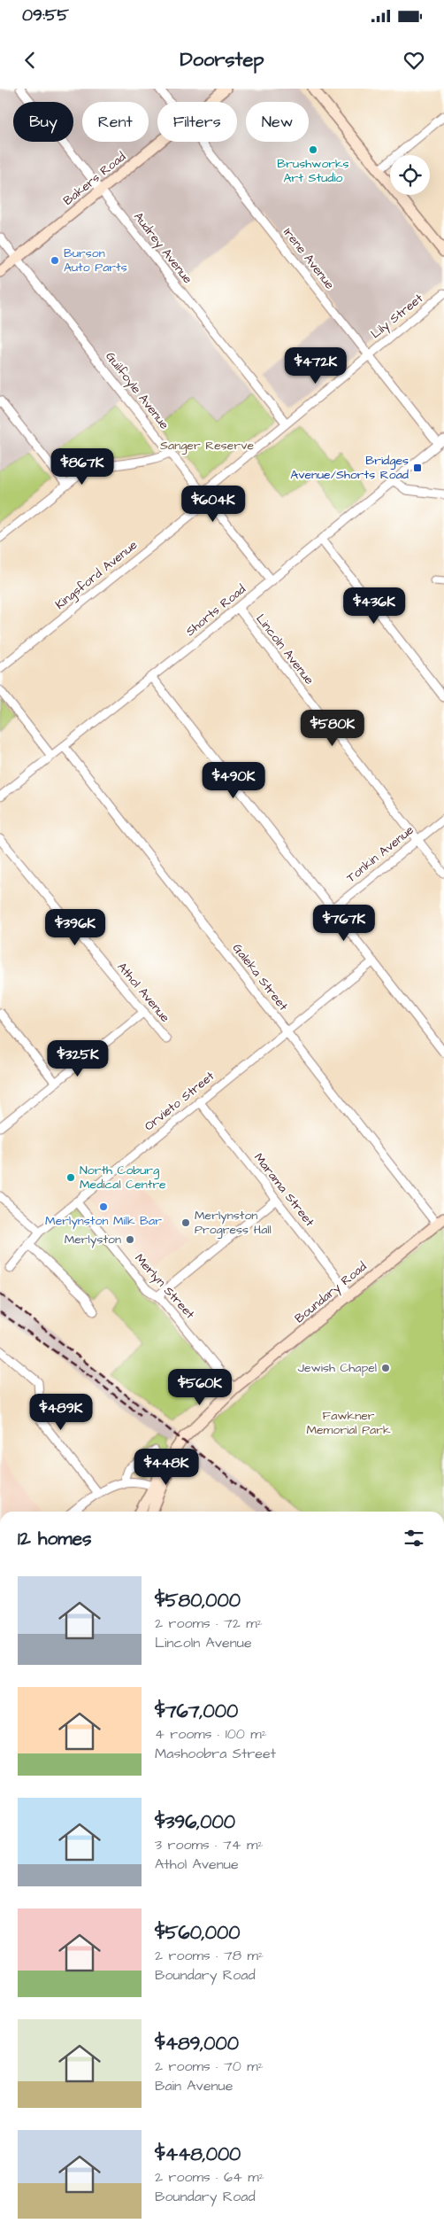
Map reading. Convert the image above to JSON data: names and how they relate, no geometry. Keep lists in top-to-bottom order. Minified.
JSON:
{"streets":{"street":["Bakers Road","Audrey Avenue","Irene Avenue","Lily Street","Guilfoyle Avenue","Kingsford Avenue","Shorts Road","Lincoln Avenue","Tonkin Avenue","Galeka Street","Athol Avenue","Orvieto Street","Marama Street","Merlyn Street","Boundary Road"]},"crossings":[["Bakers Road","Audrey Avenue"],["Bakers Road","Guilfoyle Avenue"],["Audrey Avenue","Lily Street"],["Irene Avenue","Lily Street"],["Irene Avenue","Shorts Road"],["Lily Street","Guilfoyle Avenue"],["Guilfoyle Avenue","Kingsford Avenue"],["Guilfoyle Avenue","Shorts Road"],["Shorts Road","Lincoln Avenue"],["Shorts Road","Galeka Street"],["Lincoln Avenue","Tonkin Avenue"],["Galeka Street","Orvieto Street"],["Galeka Street","Boundary Road"],["Orvieto Street","Marama Street"],["Orvieto Street","Merlyn Street"],["Marama Street","Boundary Road"],["Merlyn Street","Boundary Road"]],"parks":["Sanger Reserve","Fawkner Memorial Park"],"places":{"other":["Brushworks Art Studio","Burson Auto Parts","North Coburg Medical Centre","Merlynston Milk Bar","Merlynston Progress Hall","Merlyston","Jewish Chapel"],"transit":["Bridges Avenue/Shorts Road"]},"page":{"status":"09:55","header":"Doorstep","chip":["Buy","Rent","Filters","New"],"price":["$472K","$867K","$604K","$436K","$580K","$490K","$767K","$396K","$325K","$560K","$489K","$448K"],"heading":"12 homes","list":[{"name":"$580,000","note":"2 rooms · 72 m² · Lincoln Avenue"},{"name":"$767,000","note":"4 rooms · 100 m² · Mashoobra Street"},{"name":"$396,000","note":"3 rooms · 74 m² · Athol Avenue"},{"name":"$560,000","note":"2 rooms · 78 m² · Boundary Road"},{"name":"$489,000","note":"2 rooms · 70 m² · Bain Avenue"},{"name":"$448,000","note":"2 rooms · 64 m² · Boundary Road"}]}}
